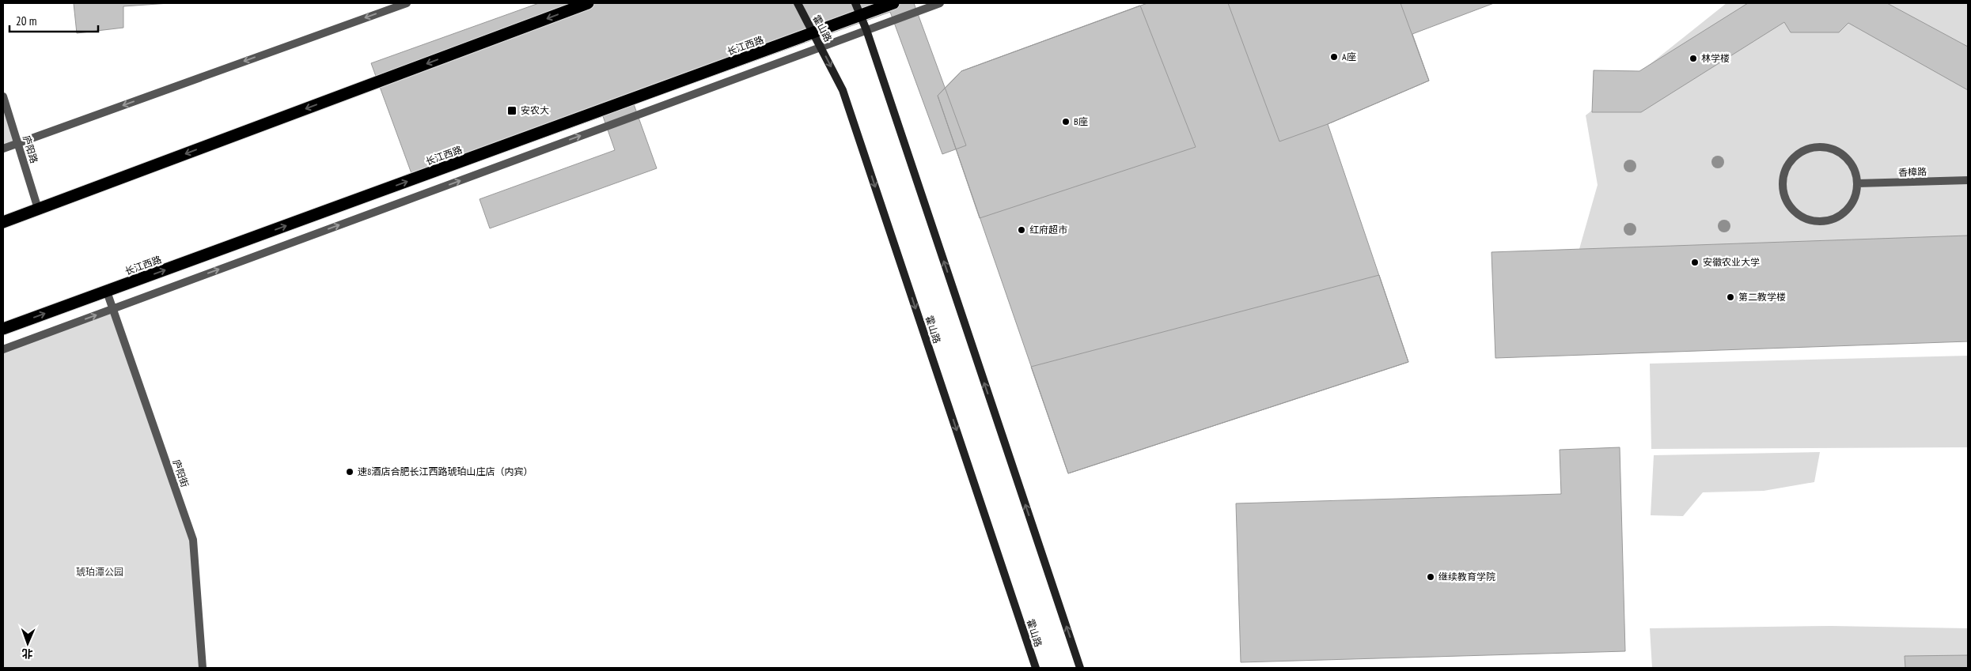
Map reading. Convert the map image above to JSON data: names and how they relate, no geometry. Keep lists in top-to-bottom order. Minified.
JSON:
{"streets":{"highway":["长江西路"],"main road":["霍山路"],"street":["庐阳路","香樟路","庐阳街"]},"crossings":[["霍山路","长江西路"],["长江西路","庐阳街"]],"parks":["琥珀潭公园"],"places":{"other":["A座","林学楼","B座","红府超市","安徽农业大学","第二教学楼","速8酒店合肥长江西路琥珀山庄店（内宾）","继续教育学院"],"transit":["安农大"]},"scale_bar":"20 m","north":"bottom"}
